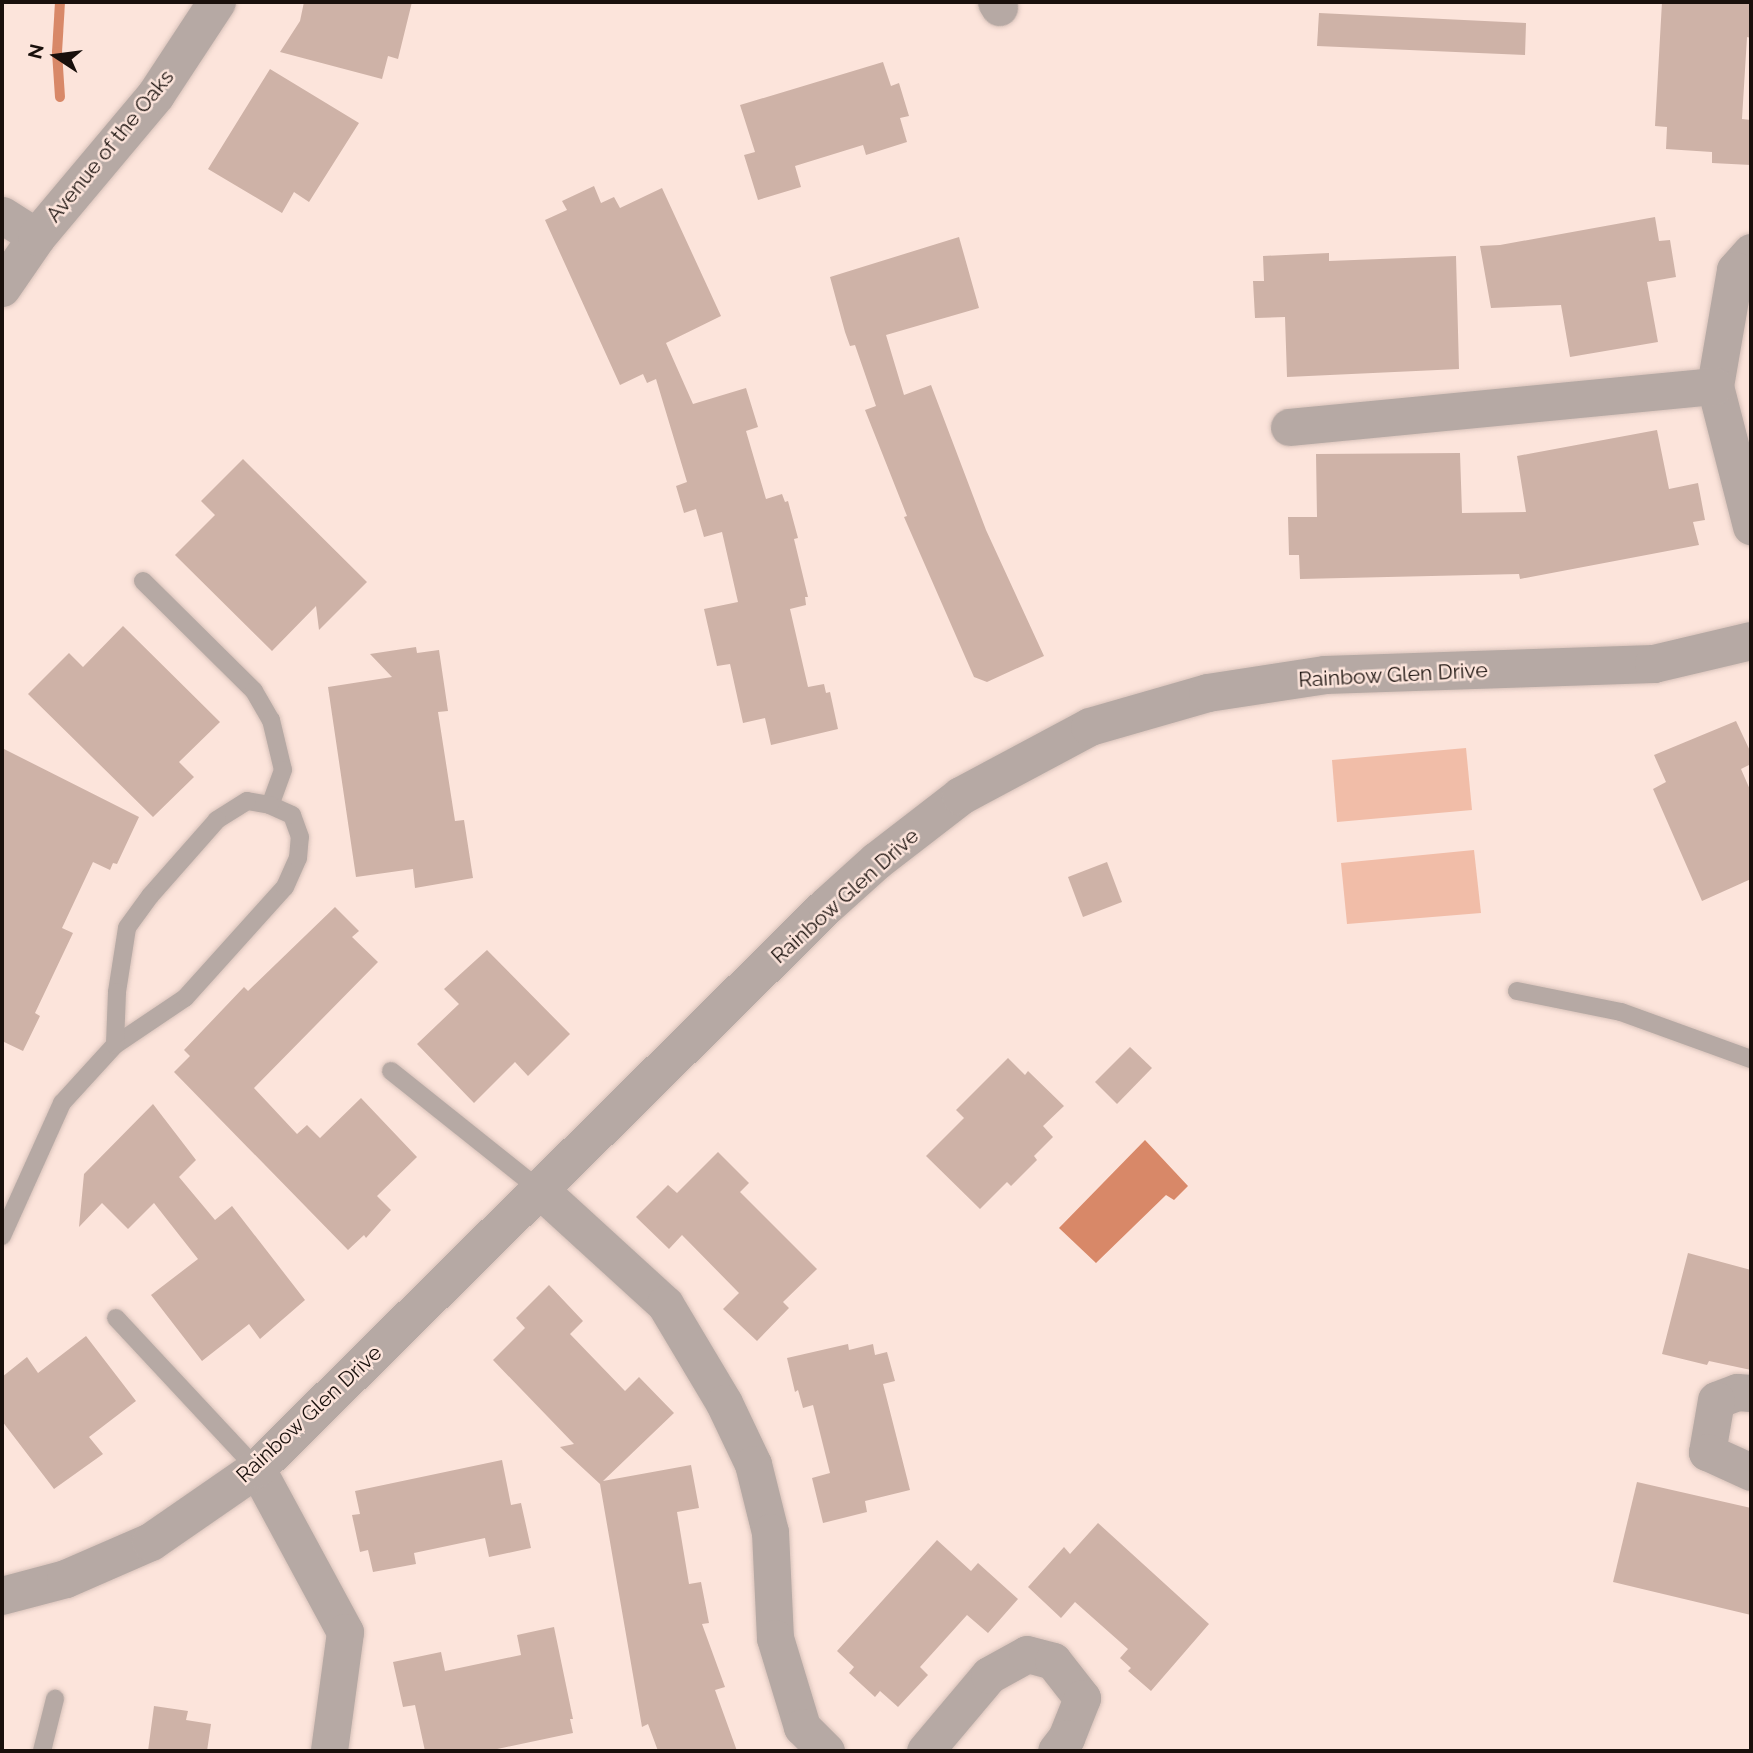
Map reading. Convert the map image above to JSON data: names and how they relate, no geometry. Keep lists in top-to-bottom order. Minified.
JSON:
{"streets":{"street":["Avenue of the Oaks","Rainbow Glen Drive"]},"north":"left"}
